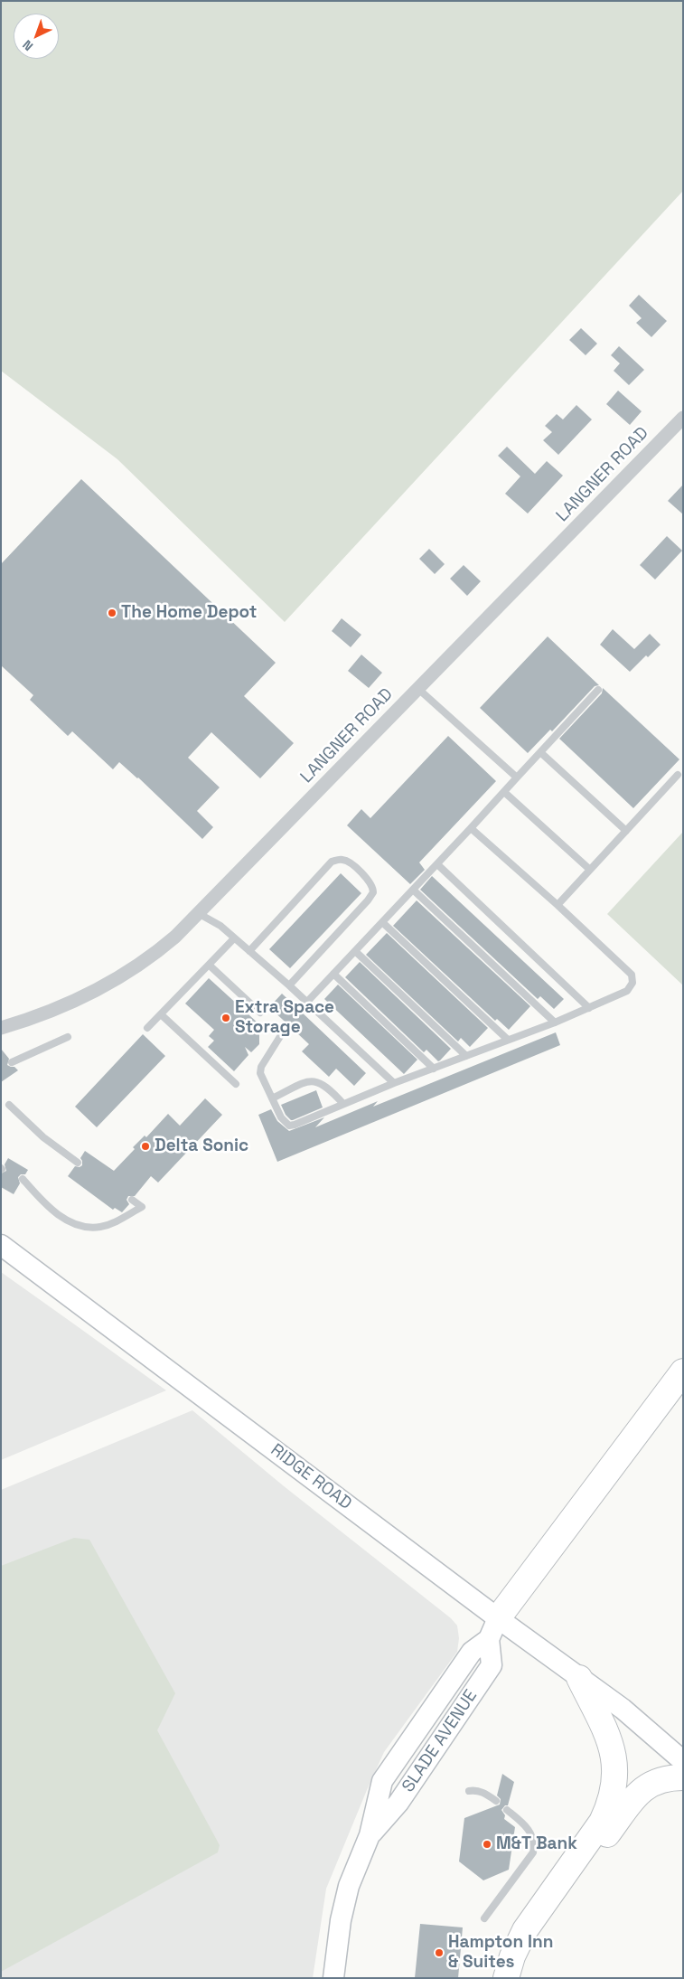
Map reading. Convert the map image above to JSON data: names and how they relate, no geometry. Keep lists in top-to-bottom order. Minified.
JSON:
{"streets":{"street":["LANGNER ROAD","RIDGE ROAD","SLADE AVENUE"]},"crossings":[["RIDGE ROAD","SLADE AVENUE"]],"places":["The Home Depot","Extra Space Storage","Delta Sonic","M&T Bank","Hampton Inn & Suites"],"north":"bottom left"}
